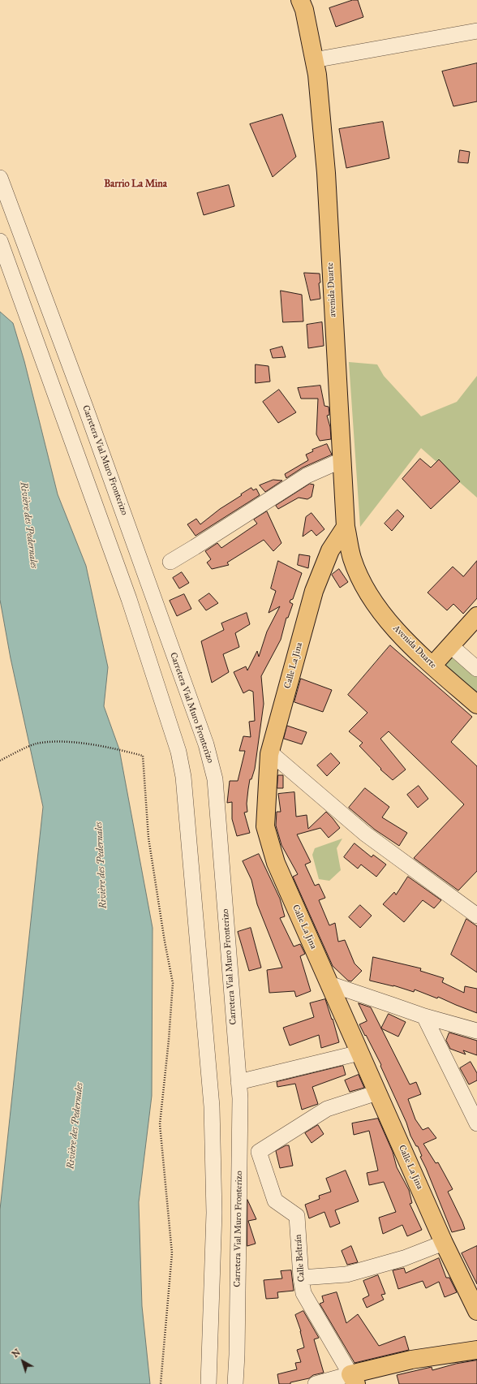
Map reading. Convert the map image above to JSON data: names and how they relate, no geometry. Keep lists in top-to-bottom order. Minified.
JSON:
{"streets":{"main road":["avenida Duarte","Avenida Duarte","Calle La Jina"],"street":["Carretera Vial Muro Fronterizo","Calle Beltrán"]},"crossings":[["avenida Duarte","Avenida Duarte"],["avenida Duarte","Calle La Jina"],["Calle La Jina","Calle Beltrán"]],"districts":["Barrio La Mina"],"water":["Rivière des Pedernales"],"north":"top left"}
